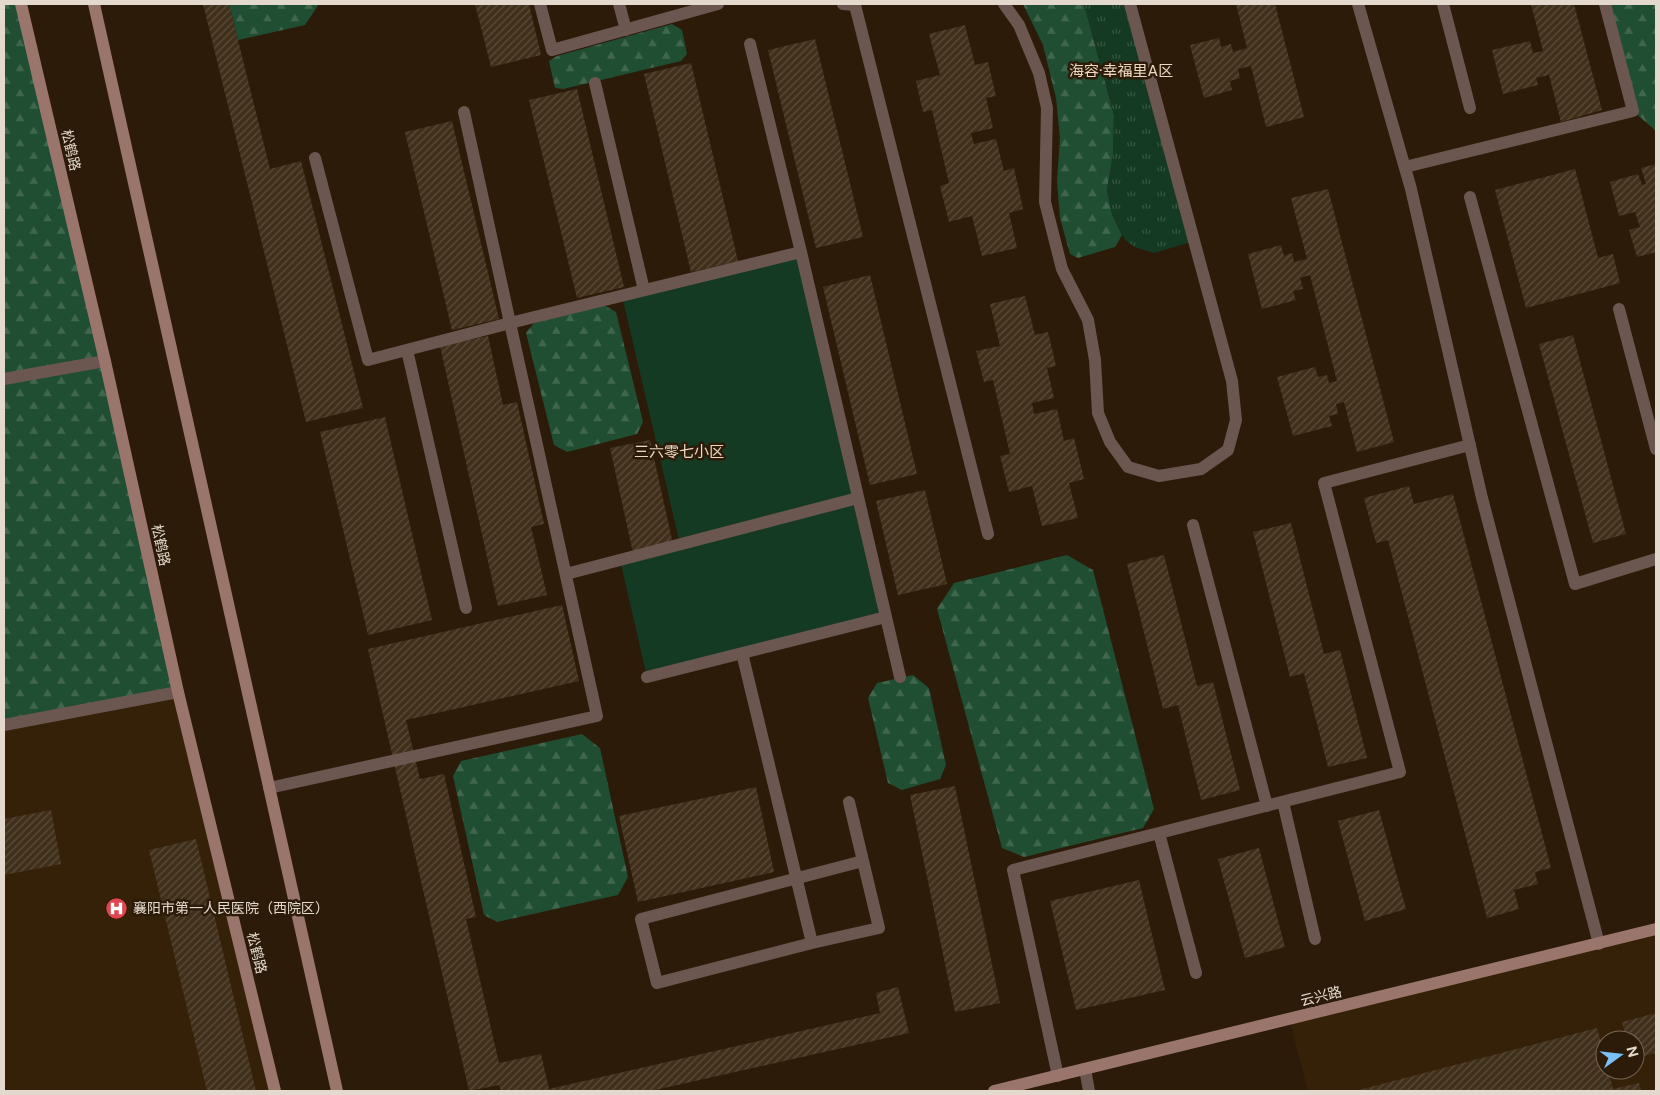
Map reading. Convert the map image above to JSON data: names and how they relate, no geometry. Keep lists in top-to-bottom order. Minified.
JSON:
{"streets":{"main road":["松鹤路","云兴路"]},"districts":["海容·幸福里A区","三六零七小区"],"places":{"hospital":["襄阳市第一人民医院（西院区）"]},"north":"right"}
